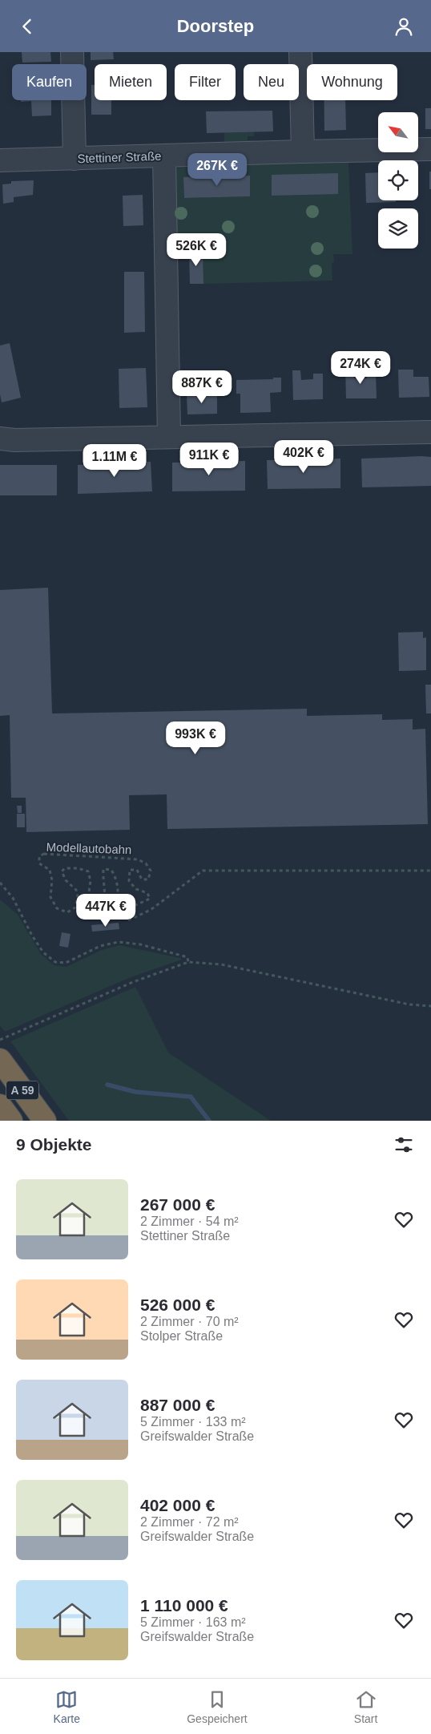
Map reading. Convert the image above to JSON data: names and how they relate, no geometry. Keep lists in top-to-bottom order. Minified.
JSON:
{"streets":{"highway":["A 59"],"street":["Stettiner Straße"],"path":["Modellautobahn"]},"north":"top left","page":{"header":"Doorstep","chip":["Kaufen","Mieten","Filter","Neu","Wohnung"],"price":["267K €","526K €","274K €","887K €","402K €","911K €","1.11M €","993K €","447K €"],"heading":"9 Objekte","list":[{"name":"267 000 €","note":"2 Zimmer · 54 m² · Stettiner Straße"},{"name":"526 000 €","note":"2 Zimmer · 70 m² · Stolper Straße"},{"name":"887 000 €","note":"5 Zimmer · 133 m² · Greifswalder Straße"},{"name":"402 000 €","note":"2 Zimmer · 72 m² · Greifswalder Straße"},{"name":"1 110 000 €","note":"5 Zimmer · 163 m² · Greifswalder Straße"}],"tabs":["Karte","Gespeichert","Start"]}}
